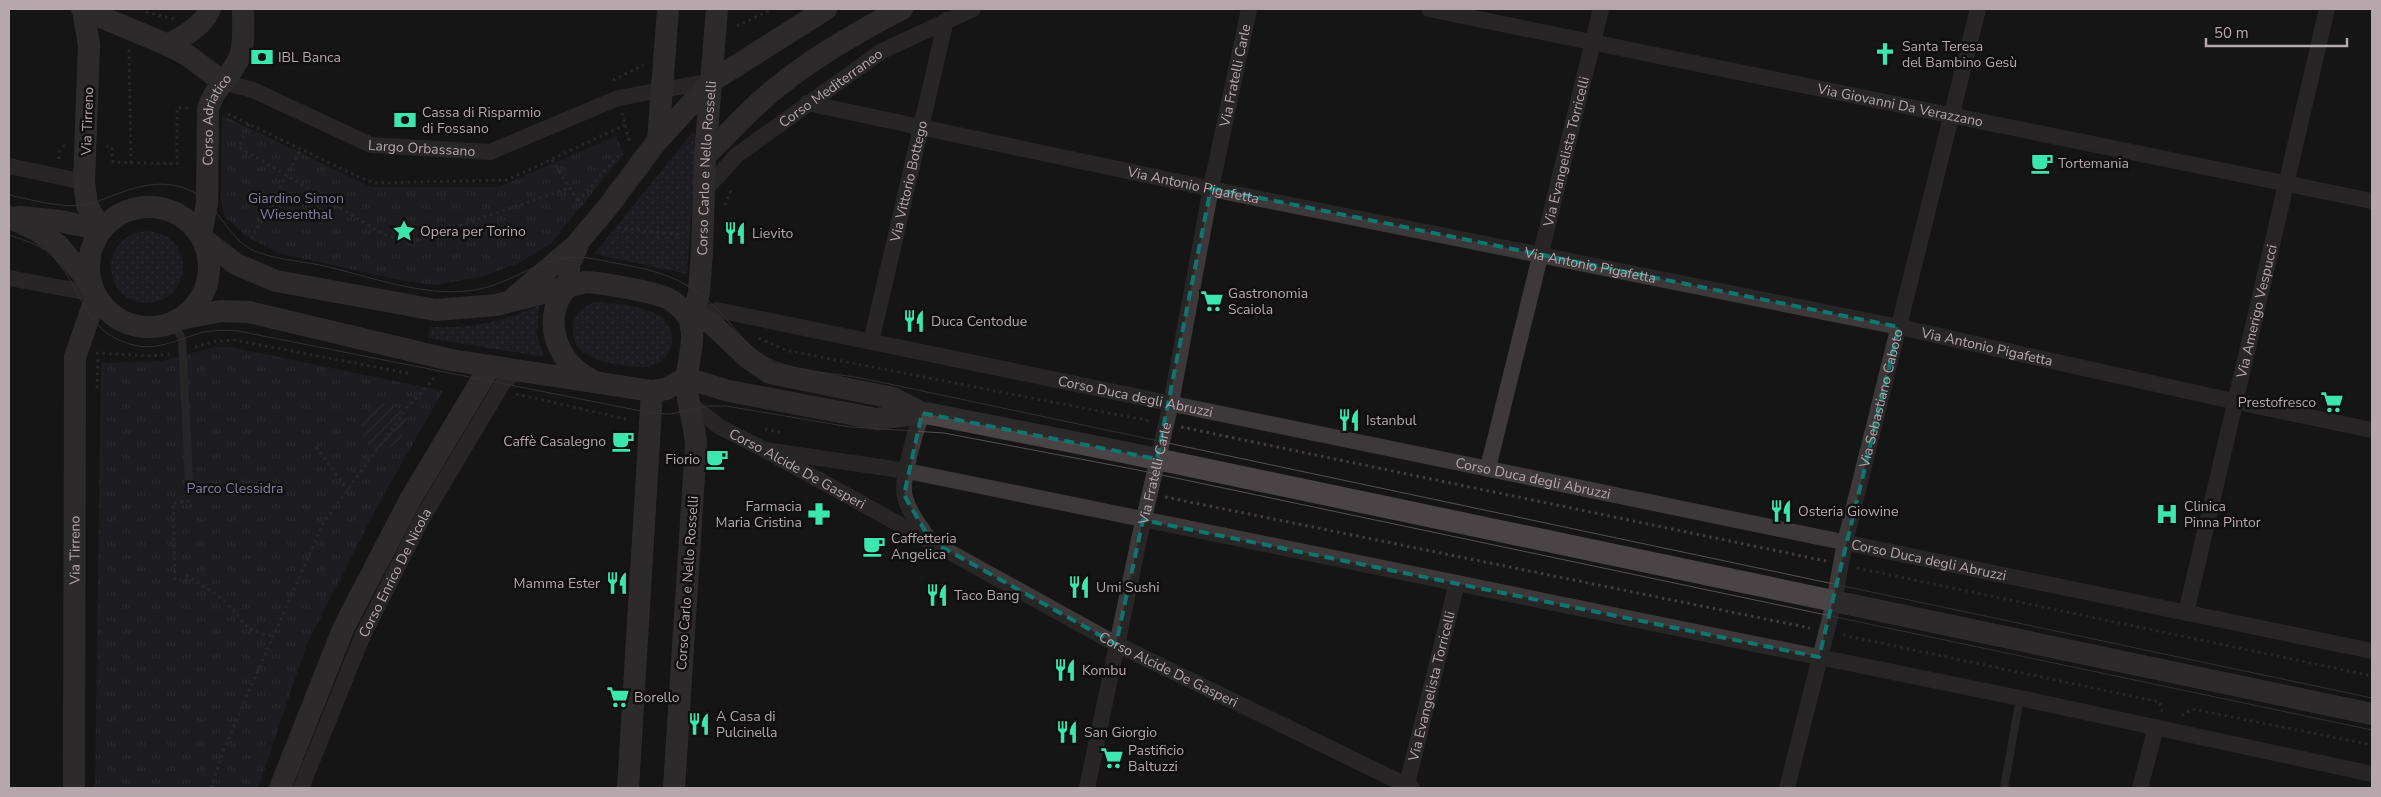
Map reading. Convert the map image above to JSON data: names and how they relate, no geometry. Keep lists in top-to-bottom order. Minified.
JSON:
{"streets":{"main road":["Via Tirreno","Corso Adriatico","Corso Carlo e Nello Rosselli","Corso Enrico De Nicola"],"street":["Via Fratelli Carle","Corso Mediterraneo","Via Giovanni Da Verazzano","Largo Orbassano","Via Evangelista Torricelli","Via Vittorio Bottego","Via Antonio Pigafetta","Via Amerigo Vespucci","Corso Duca degli Abruzzi","Via Sebastiano Caboto","Corso Alcide De Gasperi"]},"crossings":[["Via Fratelli Carle","Via Antonio Pigafetta"],["Via Fratelli Carle","Corso Duca degli Abruzzi"],["Via Fratelli Carle","Corso Alcide De Gasperi"],["Corso Mediterraneo","Corso Carlo e Nello Rosselli"],["Corso Mediterraneo","Via Vittorio Bottego"],["Corso Mediterraneo","Via Antonio Pigafetta"],["Via Giovanni Da Verazzano","Via Evangelista Torricelli"],["Via Giovanni Da Verazzano","Via Amerigo Vespucci"],["Via Giovanni Da Verazzano","Via Sebastiano Caboto"],["Via Tirreno","Corso Adriatico"],["Corso Adriatico","Largo Orbassano"],["Largo Orbassano","Corso Carlo e Nello Rosselli"],["Via Evangelista Torricelli","Via Antonio Pigafetta"],["Via Evangelista Torricelli","Corso Duca degli Abruzzi"],["Via Evangelista Torricelli","Corso Alcide De Gasperi"],["Corso Carlo e Nello Rosselli","Corso Duca degli Abruzzi"],["Corso Carlo e Nello Rosselli","Corso Alcide De Gasperi"],["Via Vittorio Bottego","Via Antonio Pigafetta"],["Via Vittorio Bottego","Corso Duca degli Abruzzi"],["Via Antonio Pigafetta","Via Amerigo Vespucci"],["Via Antonio Pigafetta","Via Sebastiano Caboto"],["Via Amerigo Vespucci","Corso Duca degli Abruzzi"],["Corso Duca degli Abruzzi","Via Sebastiano Caboto"]],"parks":["Giardino Simon Wiesenthal","Parco Clessidra"],"places":{"church":["Santa Teresa del Bambino Gesù"],"bank":["IBL Banca","Cassa di Risparmio di Fossano"],"cafe":["Tortemania","Caffè Casalegno","Fiorio","Caffetteria Angelica"],"place":["Opera per Torino"],"restaurant":["Lievito","Duca Centodue","Istanbul","Osteria Giowine","Mamma Ester","Umi Sushi","Taco Bang","Kombu","A Casa di Pulcinella","San Giorgio"],"supermarket":["Gastronomia Scaiola","Prestofresco","Borello","Pastificio Baltuzzi"],"pharmacy":["Farmacia Maria Cristina"],"hospital":["Clinica Pinna Pintor"]},"scale_bar":"50 m"}
